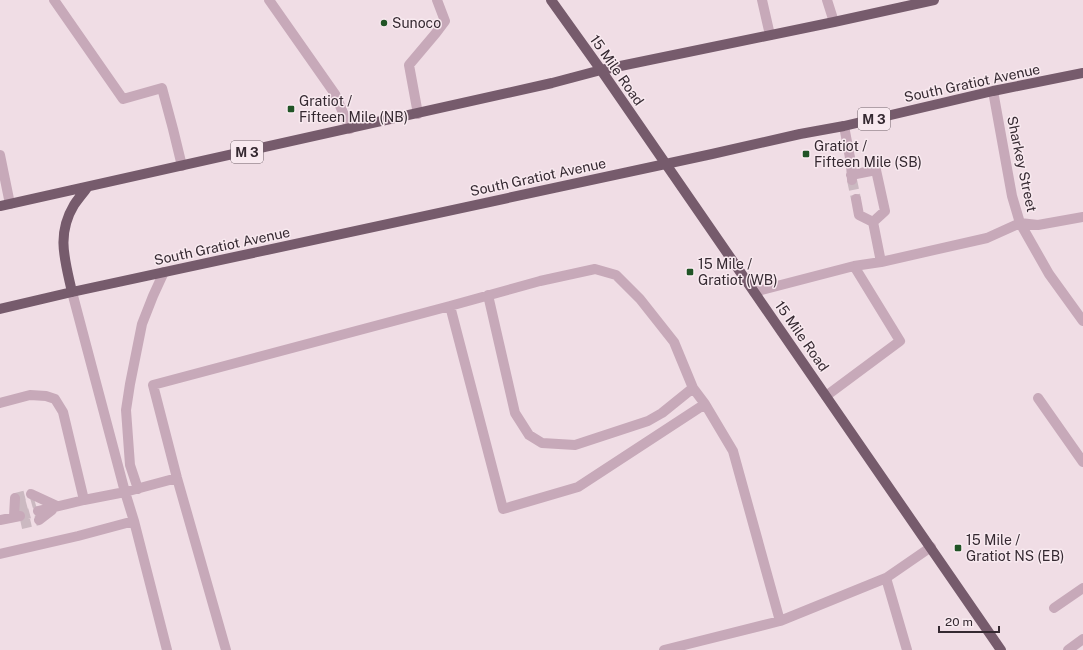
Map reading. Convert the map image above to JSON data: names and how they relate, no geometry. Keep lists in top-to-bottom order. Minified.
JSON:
{"streets":{"main road":["15 Mile Road","South Gratiot Avenue","M 3"],"street":["Sharkey Street"]},"crossings":[["15 Mile Road","South Gratiot Avenue"],["15 Mile Road","M 3"],["South Gratiot Avenue","Sharkey Street"]],"places":{"other":["Sunoco"],"transit":["Gratiot / Fifteen Mile (NB)","Gratiot / Fifteen Mile (SB)","15 Mile / Gratiot (WB)","15 Mile / Gratiot NS (EB)"]},"scale_bar":"20 m"}
